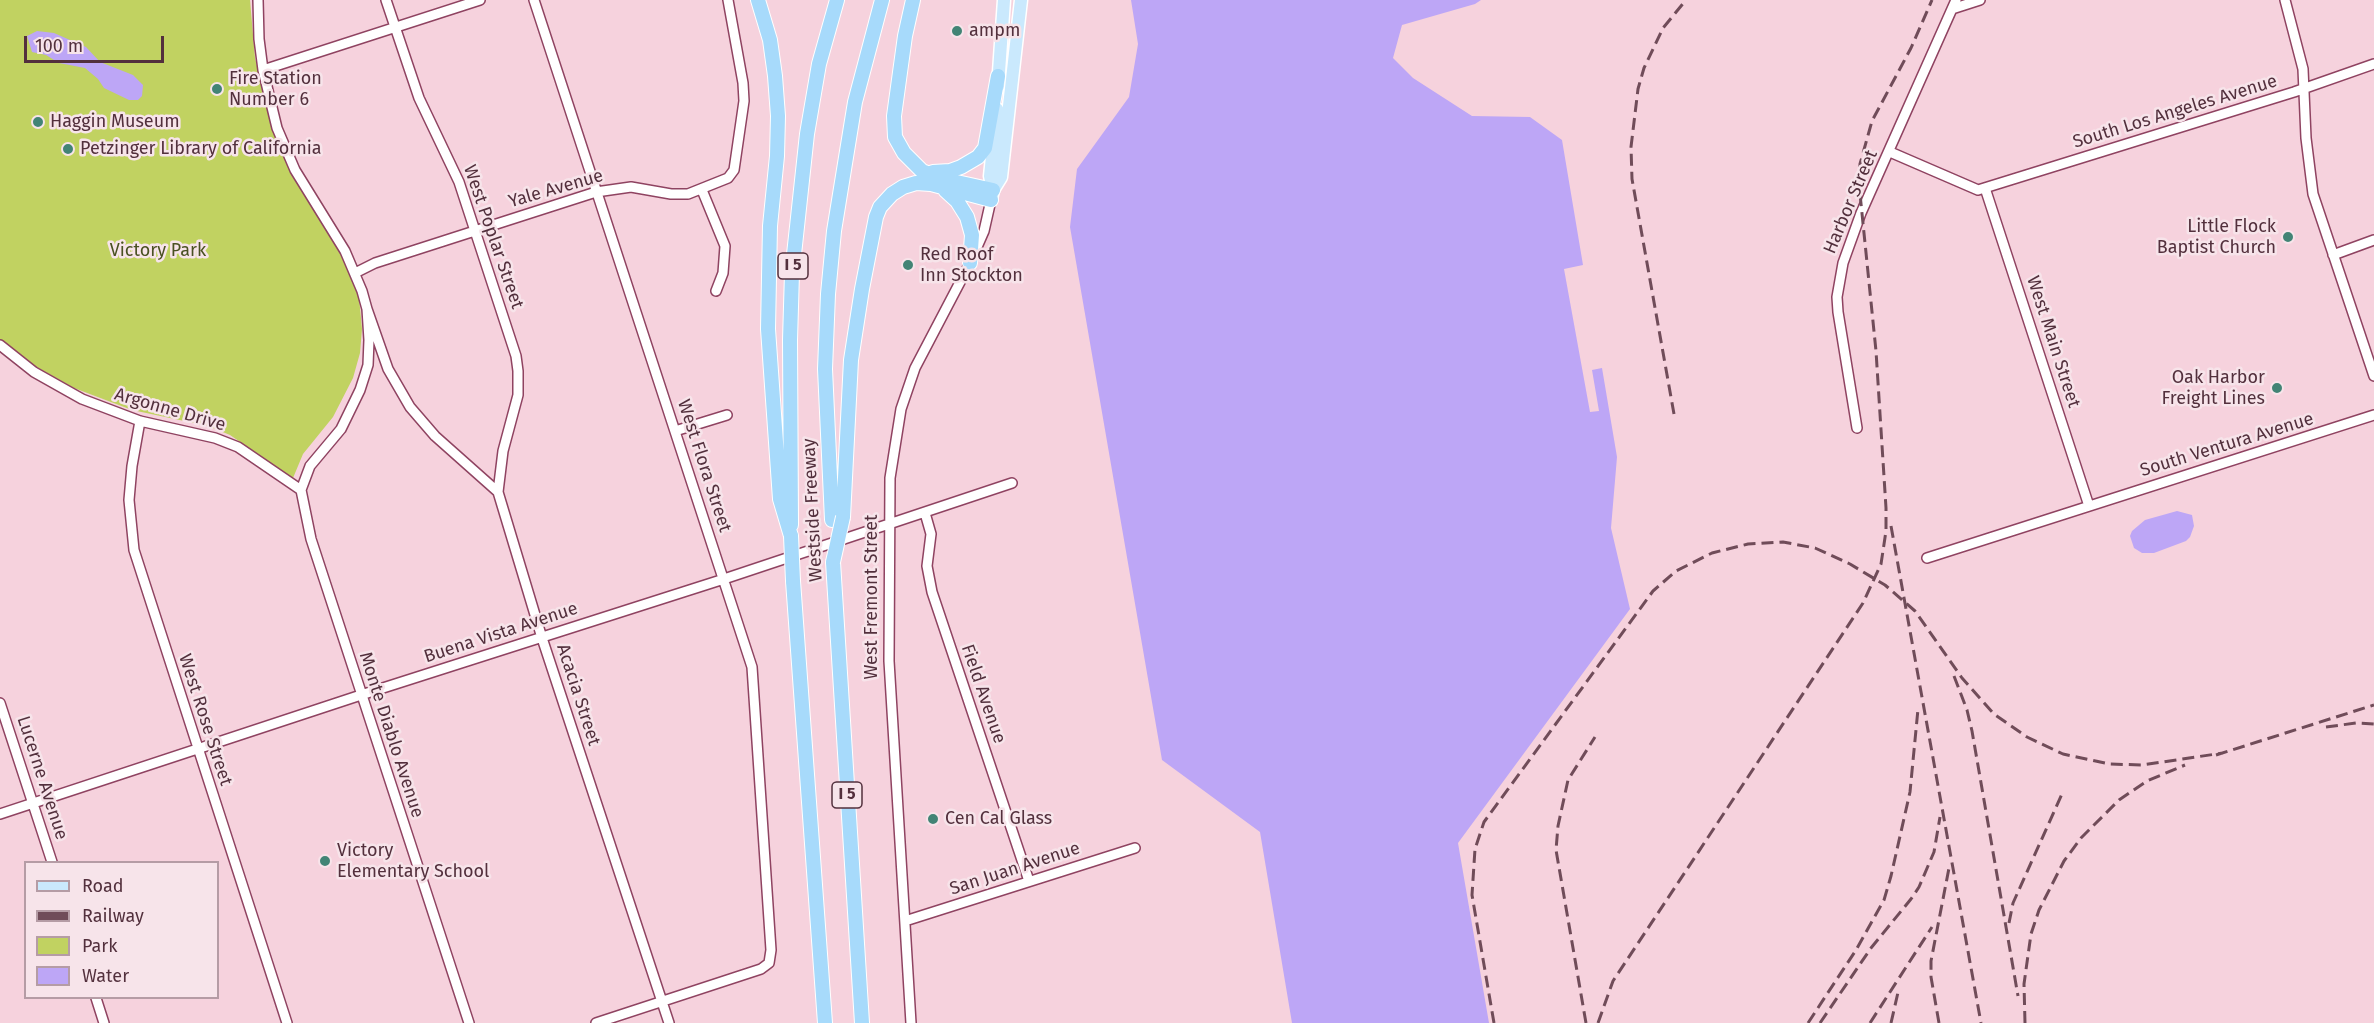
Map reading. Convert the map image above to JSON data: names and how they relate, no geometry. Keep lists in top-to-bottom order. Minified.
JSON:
{"streets":{"highway":["I 5","Westside Freeway"],"main road":["West Fremont Street"],"street":["South Los Angeles Avenue","Yale Avenue","Harbor Street","West Poplar Street","West Main Street","Argonne Drive","South Ventura Avenue","West Flora Street","Buena Vista Avenue","Field Avenue","Acacia Street","West Rose Street","Monte Diablo Avenue","Lucerne Avenue","San Juan Avenue"]},"crossings":[["South Los Angeles Avenue","West Main Street"],["Yale Avenue","West Poplar Street"],["Yale Avenue","West Flora Street"],["West Poplar Street","Acacia Street"],["West Main Street","South Ventura Avenue"],["Argonne Drive","West Rose Street"],["Argonne Drive","Monte Diablo Avenue"],["West Flora Street","Buena Vista Avenue"],["West Flora Street","Acacia Street"],["West Fremont Street","Buena Vista Avenue"],["West Fremont Street","San Juan Avenue"],["Buena Vista Avenue","Field Avenue"],["Buena Vista Avenue","Acacia Street"],["Buena Vista Avenue","West Rose Street"],["Buena Vista Avenue","Monte Diablo Avenue"],["Buena Vista Avenue","Lucerne Avenue"],["Field Avenue","San Juan Avenue"]],"parks":["Victory Park"],"places":["ampm","Fire Station Number 6","Haggin Museum","Petzinger Library of California","Little Flock Baptist Church","Red Roof Inn Stockton","Oak Harbor Freight Lines","Cen Cal Glass","Victory Elementary School"],"legend":["Road","Railway","Park","Water"],"scale_bar":"100 m"}
